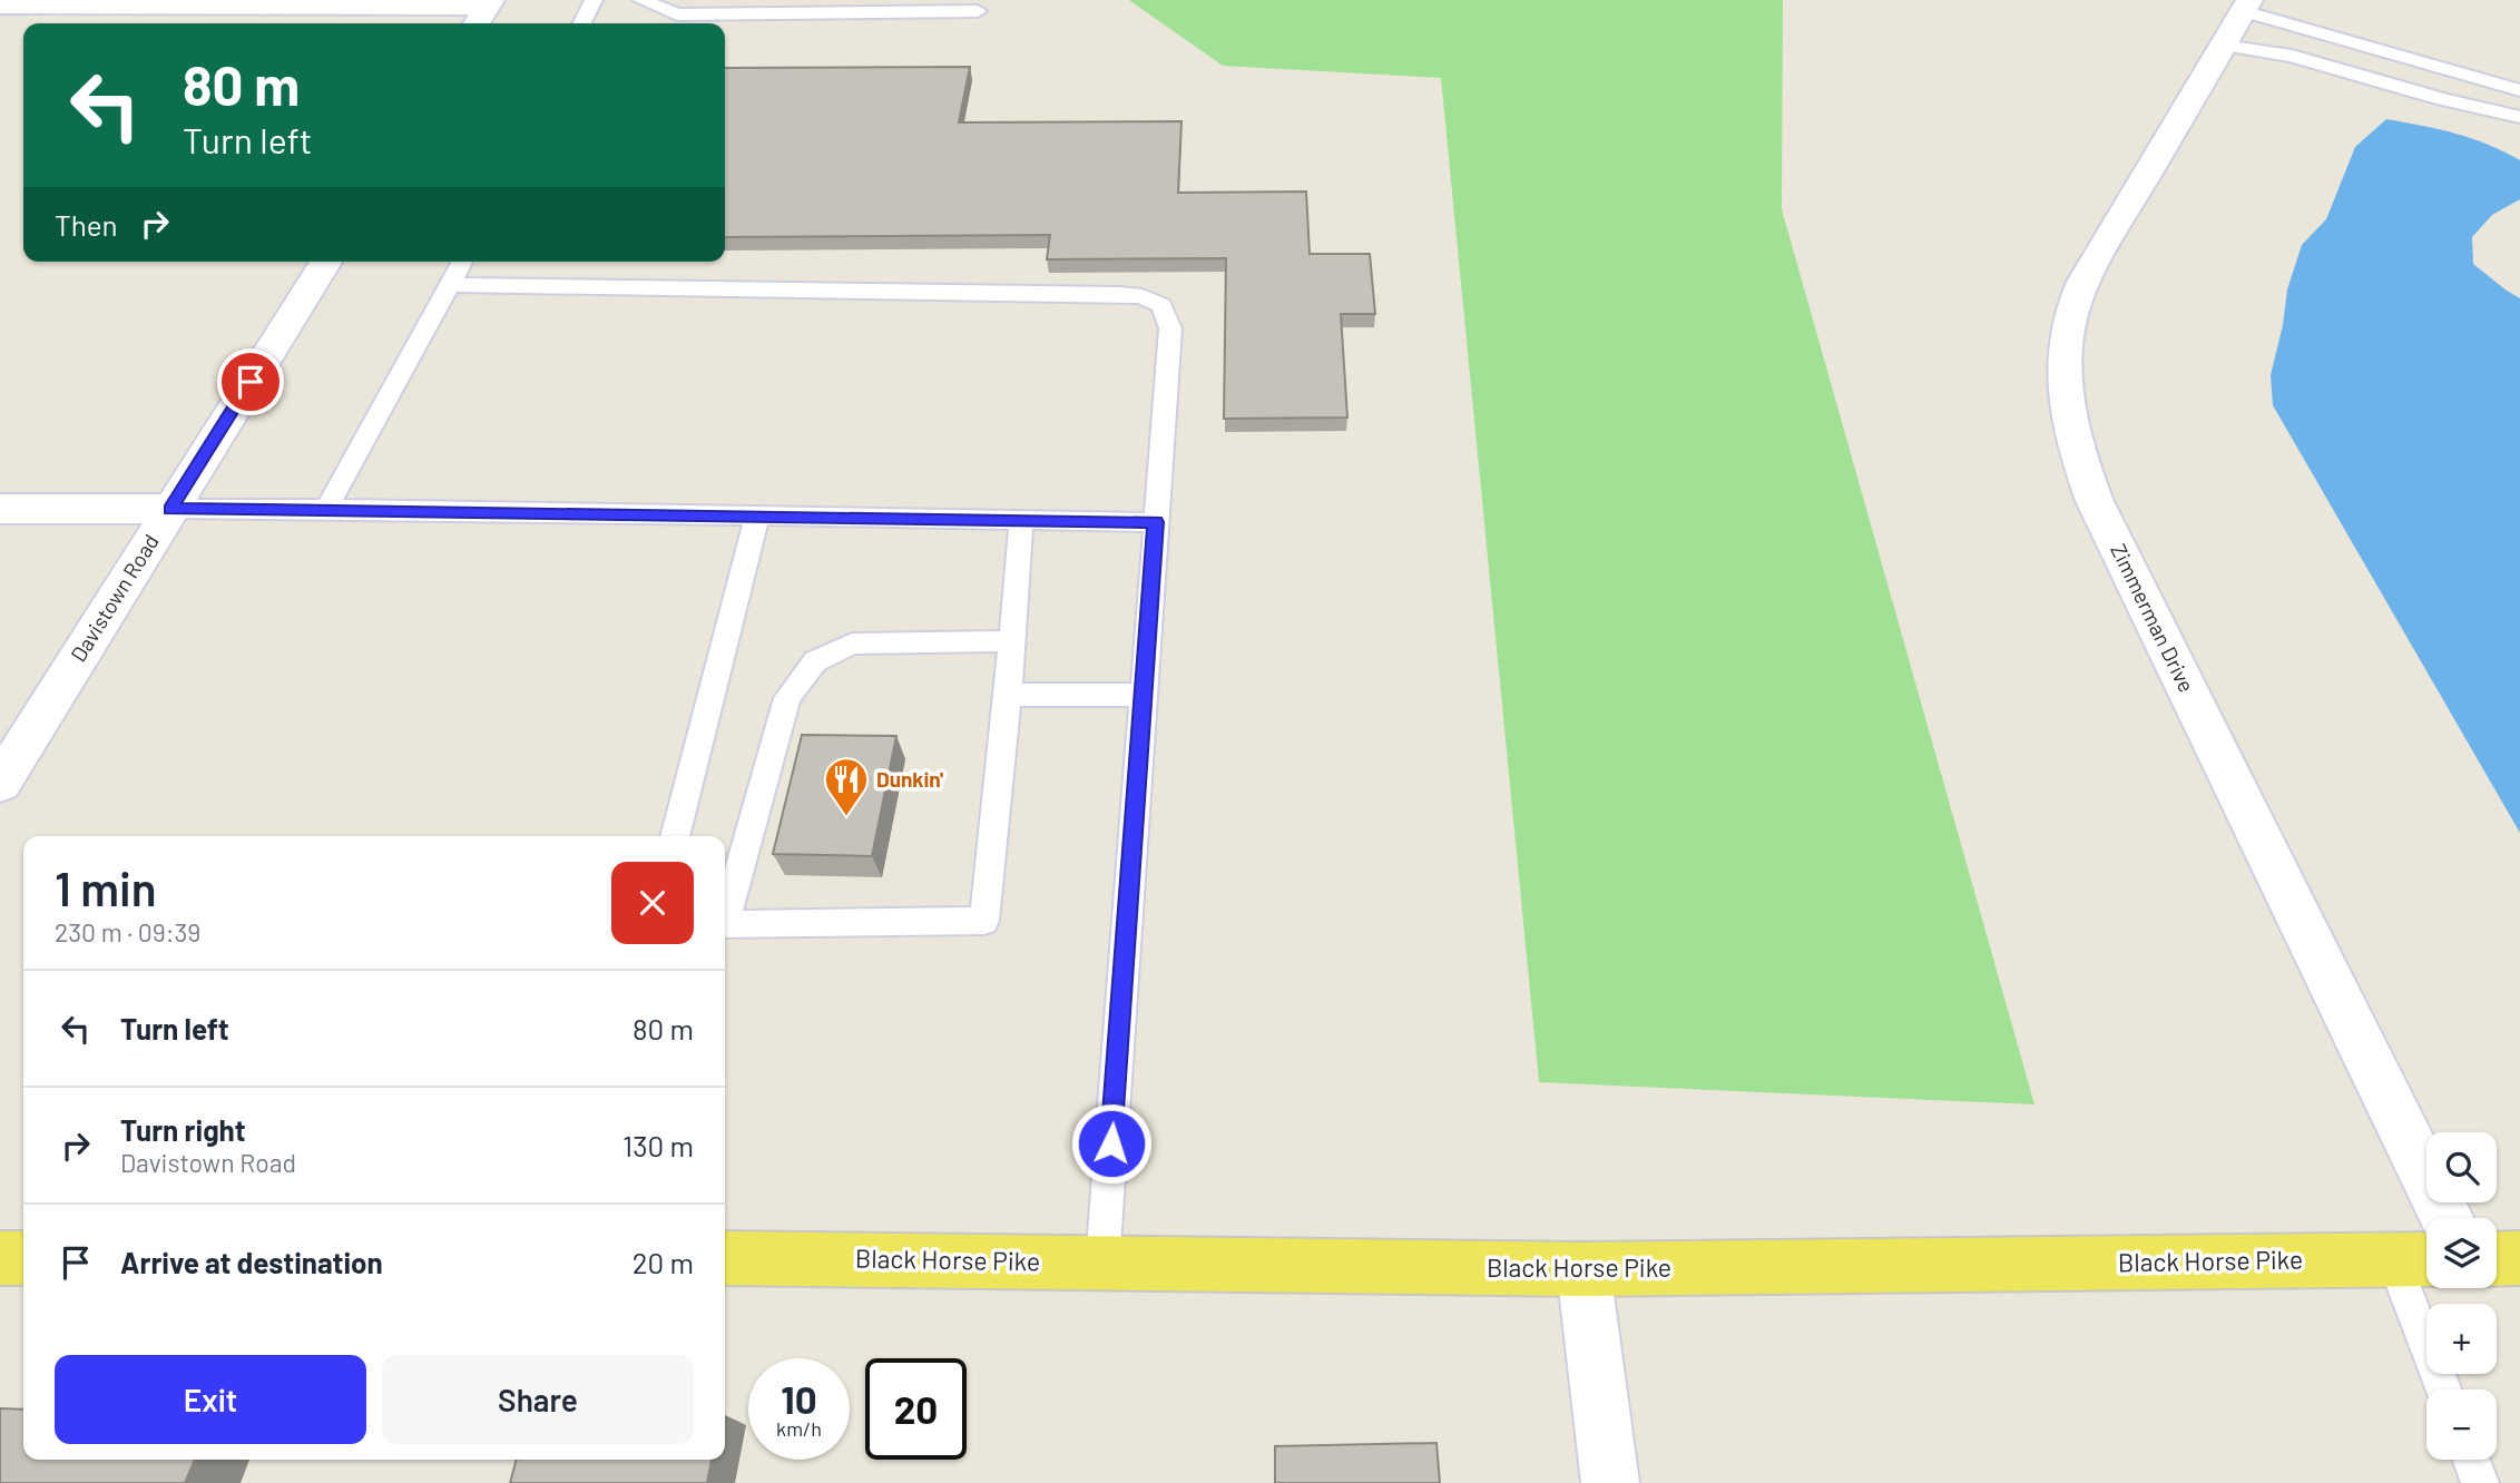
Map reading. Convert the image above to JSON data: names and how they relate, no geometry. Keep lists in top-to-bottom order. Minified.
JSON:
{"streets":{"main road":["Black Horse Pike"],"street":["Davistown Road","Zimmerman Drive"]},"places":{"restaurant":["Dunkin'"]},"page":{"turn":["80 m","Turn left"],"then":"Then","heading":["1 min","230 m · 09:39"],"list":[{"name":"Turn left","value":"80 m"},{"name":"Turn right","note":"Davistown Road","value":"130 m"},{"name":"Arrive at destination","value":"20 m"}],"map_buttons":["+","−"],"buttons":["Exit","Share"],"speed":"10 km/h","limit":"20"}}
